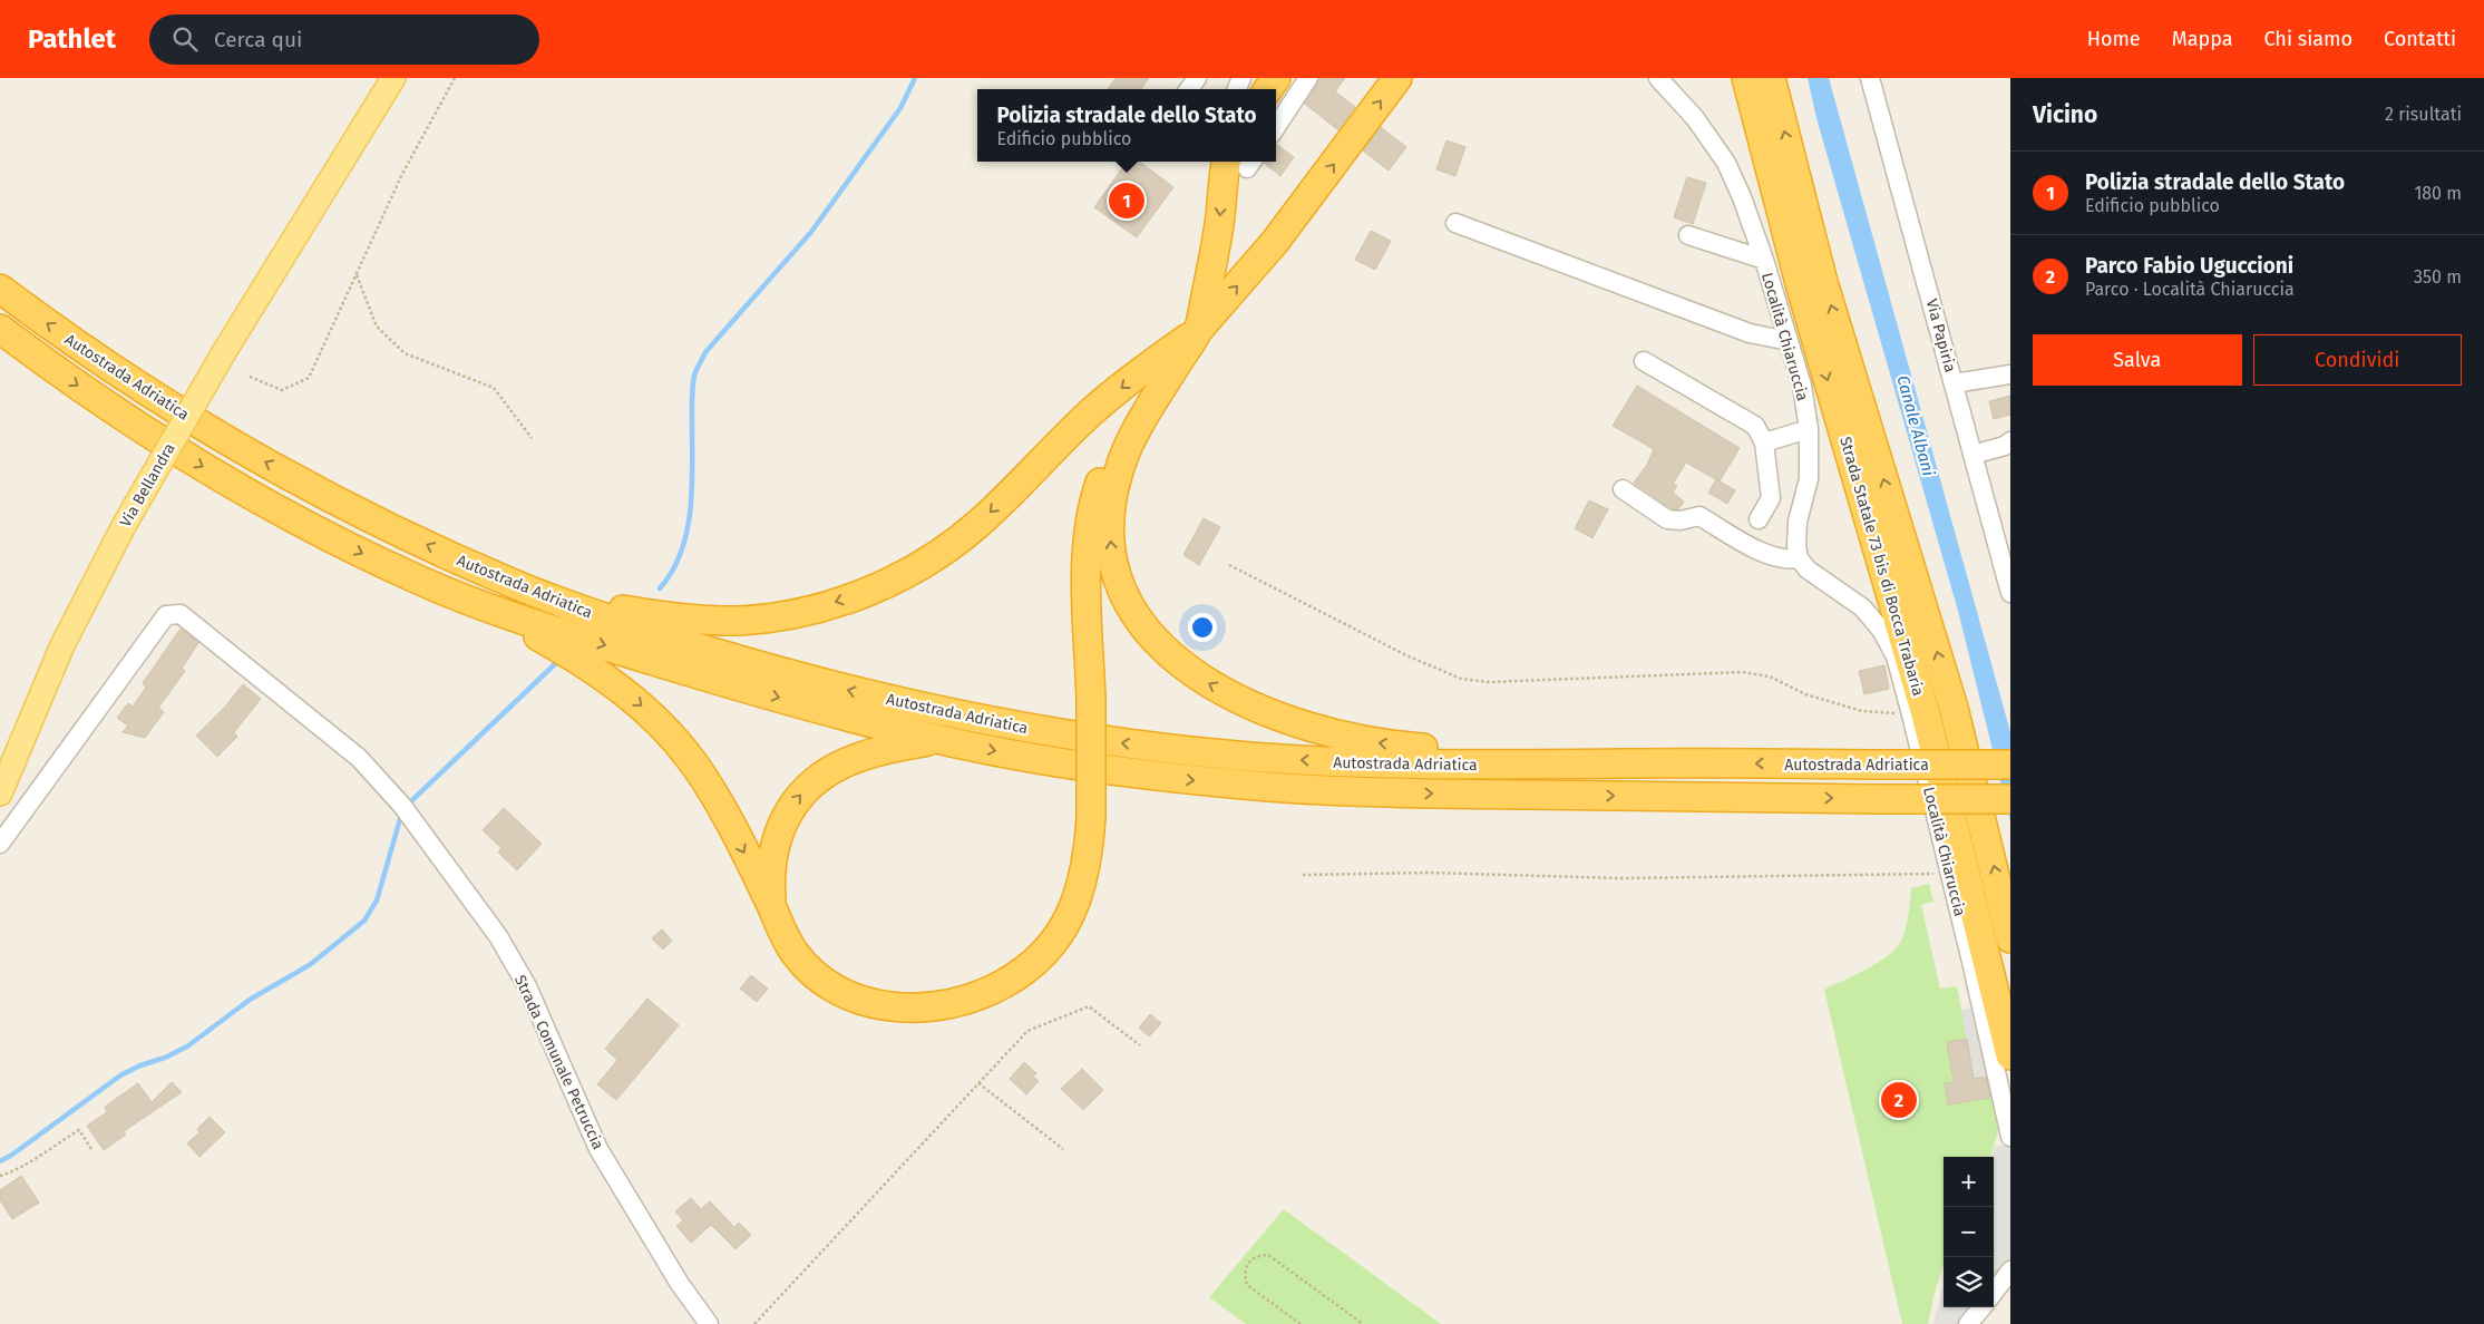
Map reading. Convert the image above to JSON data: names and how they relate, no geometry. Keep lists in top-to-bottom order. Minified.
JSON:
{"streets":{"highway":["Autostrada Adriatica","Strada Statale 73 bis di Bocca Trabaria"],"main road":["Via Bellandra"],"street":["Via Papiria","Località Chiaruccia","Strada Comunale Petruccia"]},"water":["Canale Albani"],"page":{"header":"Pathlet","search":"Cerca qui","nav":["Home","Mappa","Chi siamo","Contatti"],"heading":["Vicino","2 risultati"],"popup":["Polizia stradale dello Stato","Edificio pubblico"],"list":[{"mark":"1","name":"Polizia stradale dello Stato","note":"Edificio pubblico","value":"180 m"},{"mark":"2","name":"Parco Fabio Uguccioni","note":"Parco · Località Chiaruccia","value":"350 m"}],"pins":["1","2"],"buttons":["Salva","Condividi"],"map_buttons":["+","−"]}}
